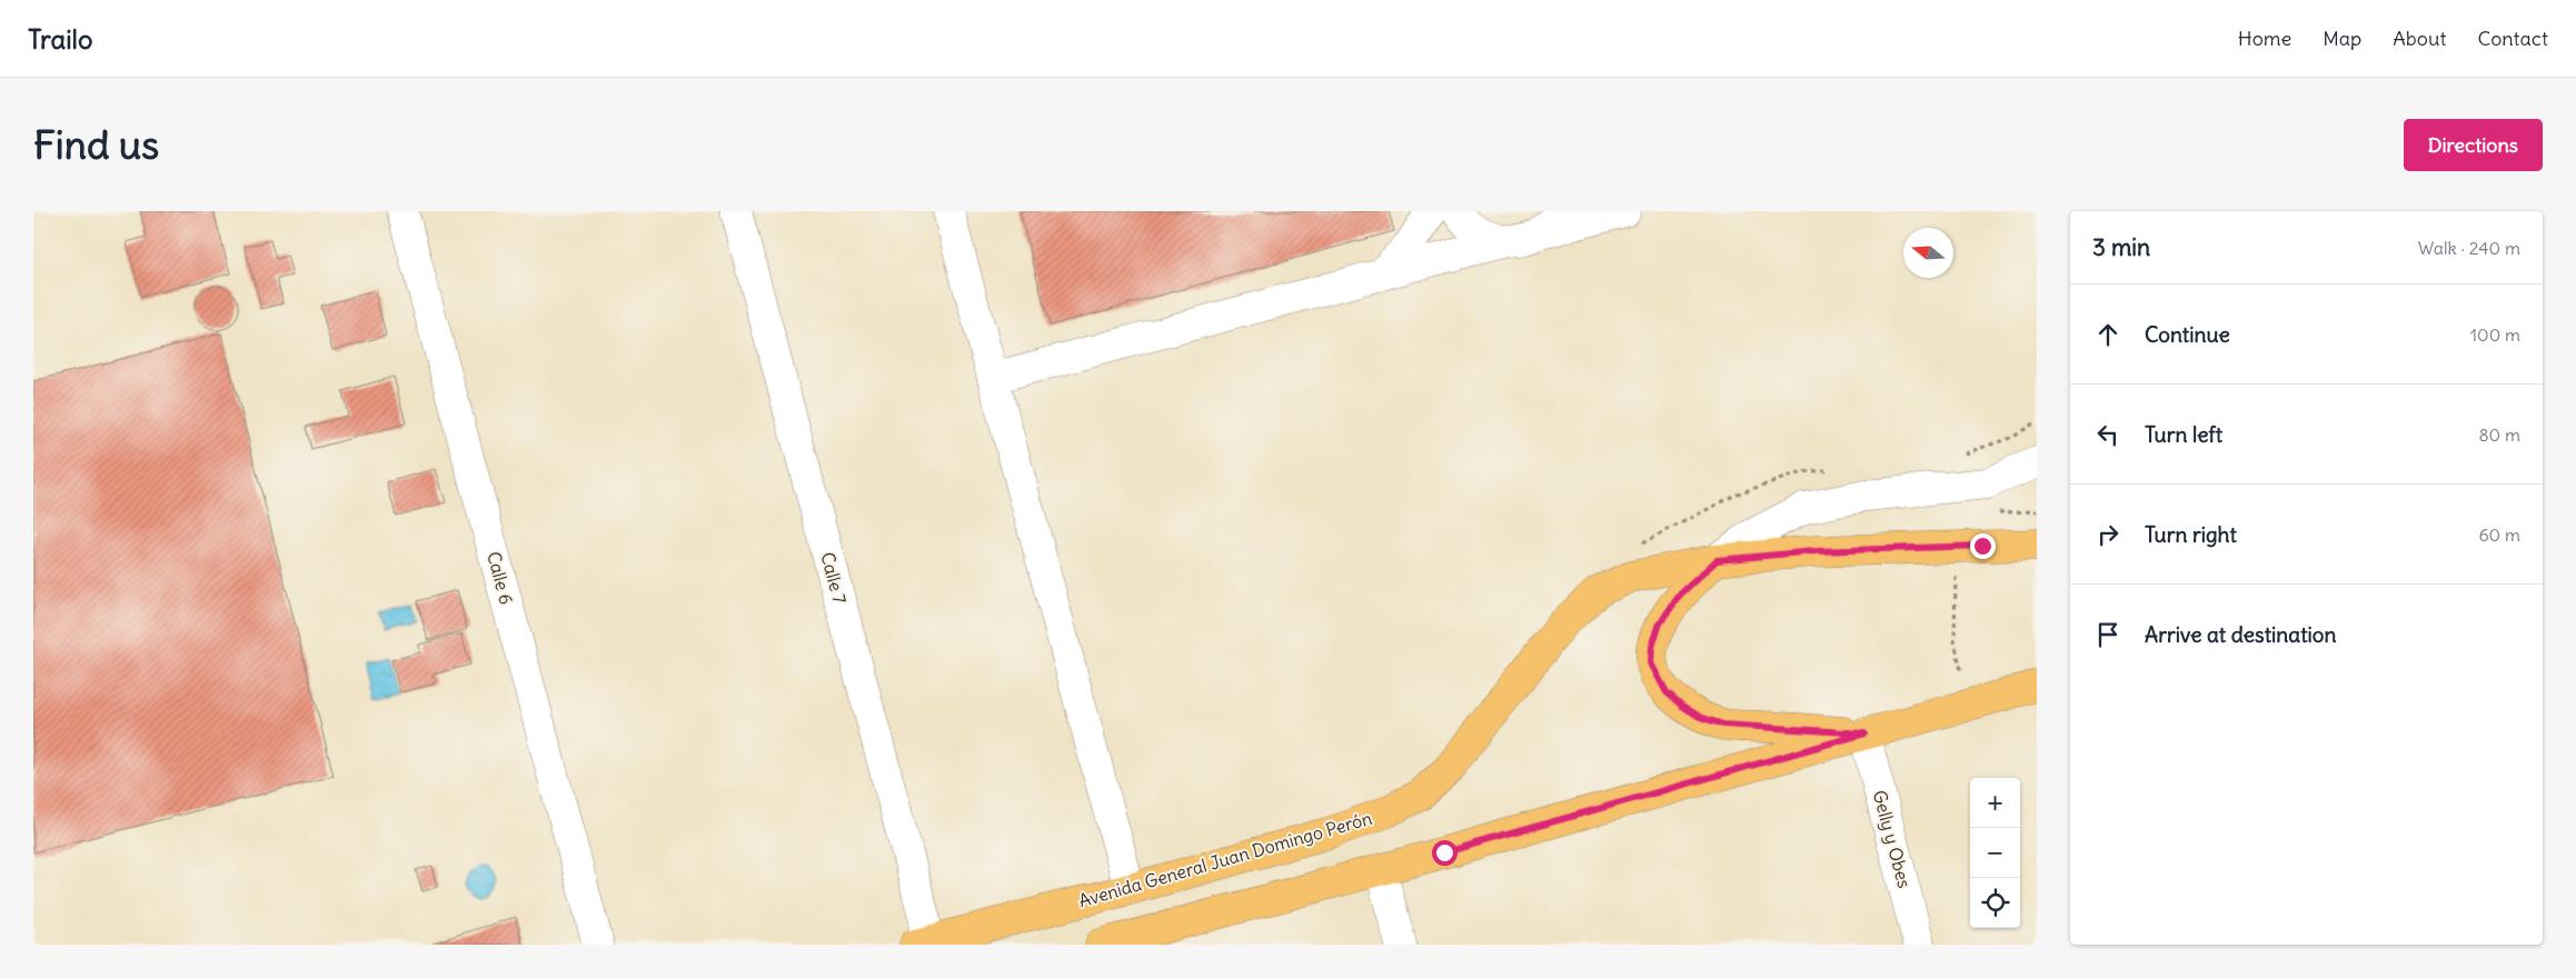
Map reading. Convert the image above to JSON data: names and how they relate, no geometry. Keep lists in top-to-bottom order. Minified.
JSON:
{"streets":{"main road":["Avenida General Juan Domingo Perón"],"street":["Calle 6","Calle 7","Gelly y Obes"]},"crossings":[["Calle 7","Avenida General Juan Domingo Perón"]],"north":"left","page":{"header":"Trailo","nav":["Home","Map","About","Contact"],"buttons":"Directions","title":"Find us","heading":["3 min","Walk · 240 m"],"list":[["Continue","100 m"],["Turn left","80 m"],["Turn right","60 m"],"Arrive at destination"],"map_buttons":["+","−"]}}
